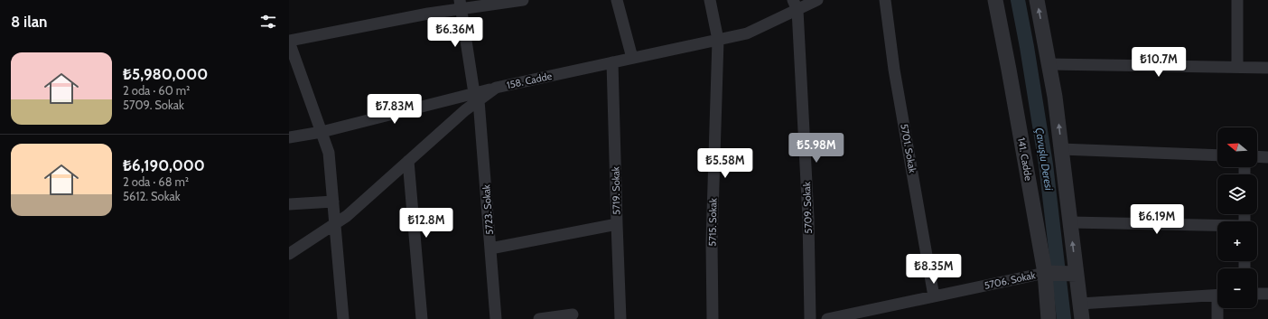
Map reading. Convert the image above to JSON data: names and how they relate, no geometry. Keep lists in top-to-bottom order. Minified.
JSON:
{"streets":{"street":["158. Cadde","5701. Sokak","141. Cadde","5719. Sokak","5709. Sokak","5723. Sokak","5715. Sokak","5706. Sokak"]},"crossings":[["158. Cadde","5719. Sokak"],["158. Cadde","5709. Sokak"],["158. Cadde","5723. Sokak"],["158. Cadde","5715. Sokak"],["5701. Sokak","5706. Sokak"],["141. Cadde","5706. Sokak"]],"water":["Çavuşlu Deresi"],"north":"left","page":{"heading":"8 ilan","price":["₺6.36M","₺10.7M","₺7.83M","₺5.98M","₺5.58M","₺6.19M","₺12.8M","₺8.35M"],"list":[{"name":"₺5,980,000","note":"2 oda · 60 m² · 5709. Sokak"},{"name":"₺6,190,000","note":"2 oda · 68 m² · 5612. Sokak"}],"map_buttons":["+","−"]}}
